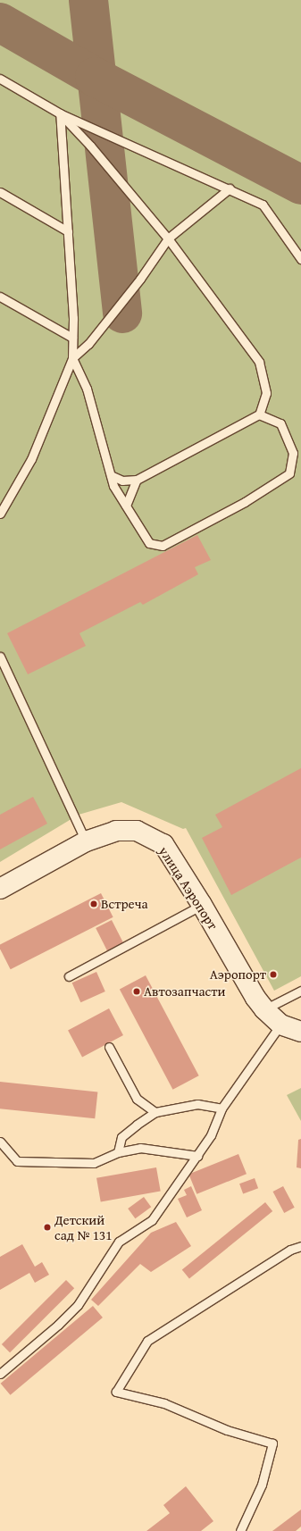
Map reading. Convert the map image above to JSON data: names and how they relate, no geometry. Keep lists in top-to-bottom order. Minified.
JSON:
{"streets":{"main road":["улица Аэропорт"]},"places":["Встреча","Аэропорт","Автозапчасти","Детский сад № 131"]}
